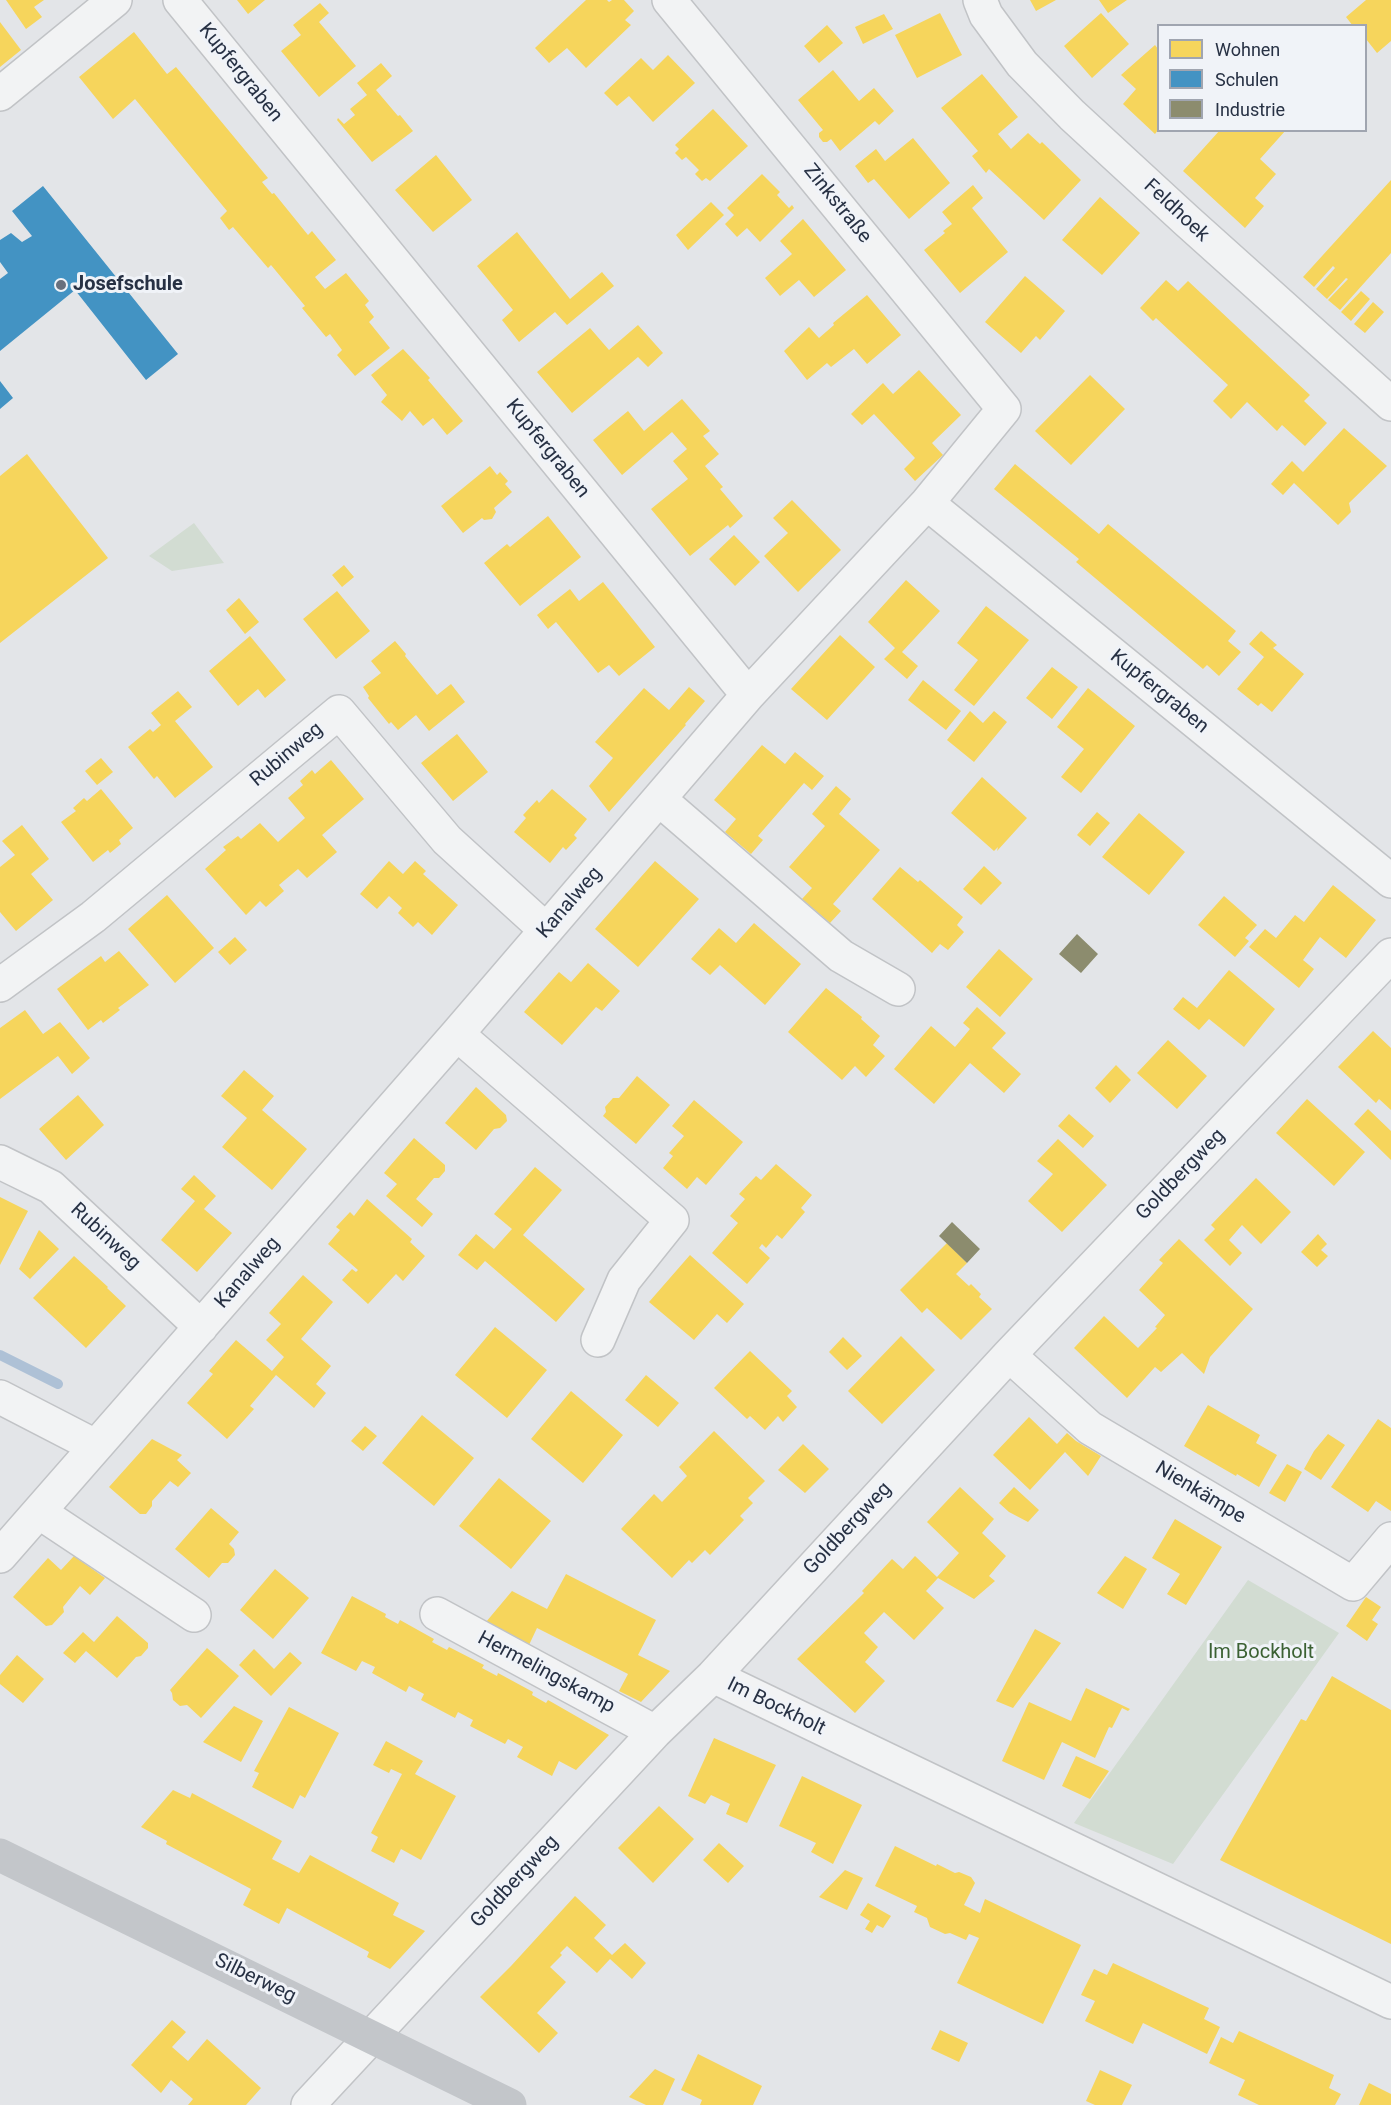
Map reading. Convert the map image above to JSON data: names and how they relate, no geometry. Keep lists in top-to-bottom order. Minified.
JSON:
{"streets":{"street":["Kupfergraben","Zinkstraße","Feldhoek","Rubinweg","Kanalweg","Goldbergweg","Nienkämpe","Hermelingskamp","Im Bockholt","Silberweg"]},"crossings":[["Kupfergraben","Zinkstraße"],["Kupfergraben","Kanalweg"],["Rubinweg","Kanalweg"],["Goldbergweg","Nienkämpe"],["Goldbergweg","Hermelingskamp"],["Goldbergweg","Im Bockholt"],["Goldbergweg","Silberweg"]],"parks":["Im Bockholt"],"places":["Josefschule"],"legend":["Wohnen","Schulen","Industrie"]}
